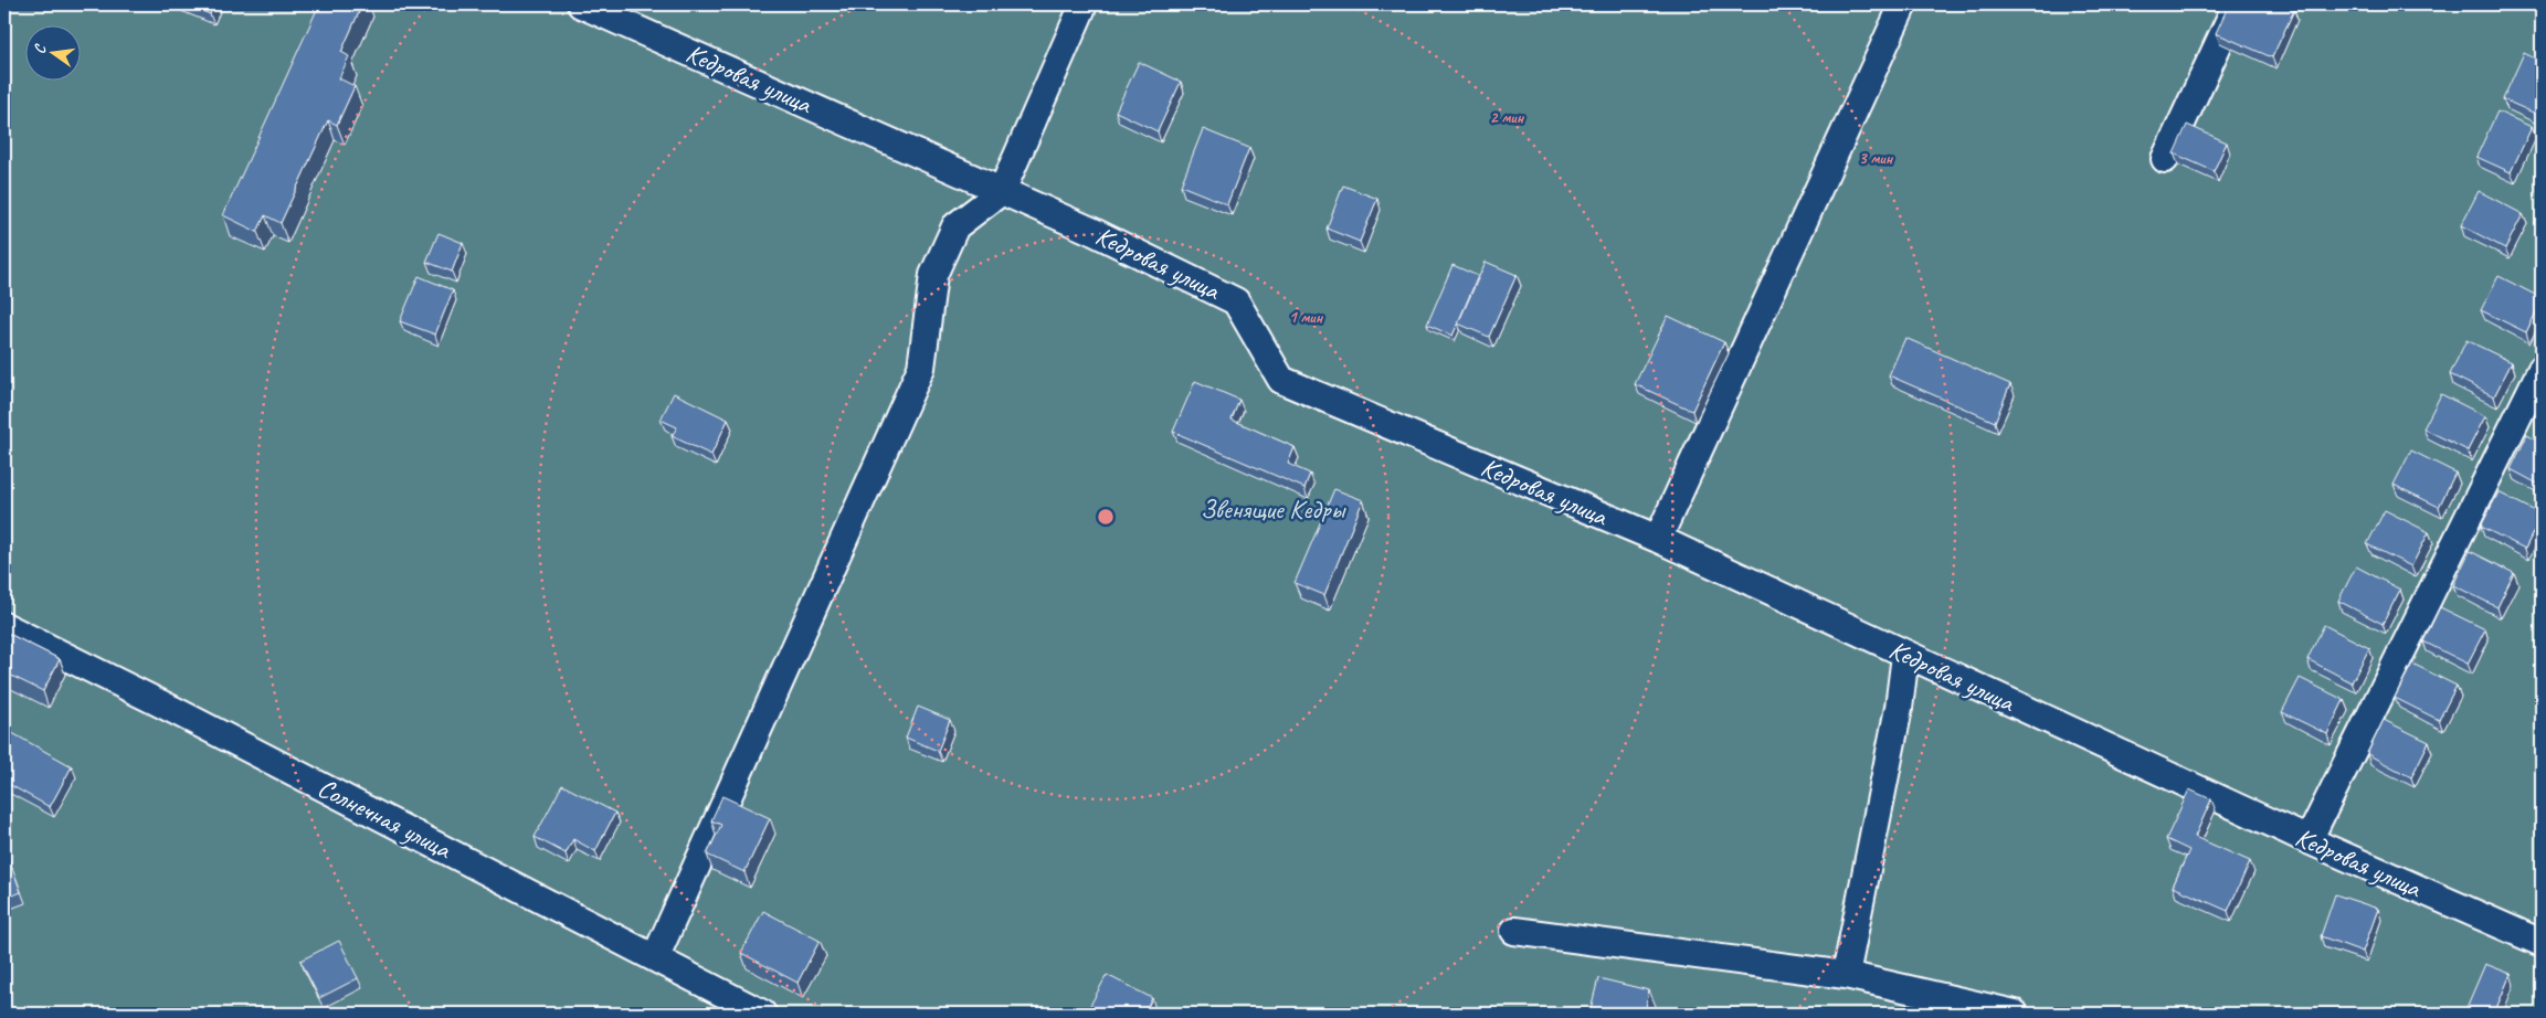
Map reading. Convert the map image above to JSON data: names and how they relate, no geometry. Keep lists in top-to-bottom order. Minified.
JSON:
{"streets":{"street":["Кедровая улица","Солнечная улица"]},"parks":["Звенящие Кедры"],"north":"left","rings":["2 мин","3 мин","1 мин"]}
